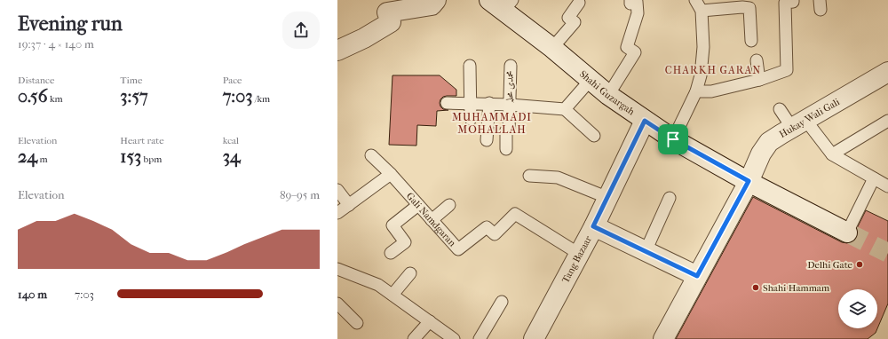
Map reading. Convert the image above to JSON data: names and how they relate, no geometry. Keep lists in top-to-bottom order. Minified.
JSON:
{"streets":{"street":["Shahi Guzargah","Hukay Wali Gali","Tang Bazaar"],"lane":["محمدی محلہ","Gali Namdgaran"]},"crossings":[["Shahi Guzargah","Hukay Wali Gali"],["Shahi Guzargah","Tang Bazaar"],["Gali Namdgaran","Tang Bazaar"]],"districts":["CHARKH GARAN","MUHAMMADI MOHALLAH"],"places":["Delhi Gate","Shahi Hammam"],"page":{"heading":["Evening run","19:37 · 4 × 140 m"],"stats":[["Distance","0.56 km"],["Time","3:57"],["Pace","7:03 /km"],["Elevation","24 m"],["Heart rate","153 bpm"],["kcal","34"]],"chart":["Elevation","89–95 m"],"list":[{"name":"140 m","note":"7:03"}]}}
